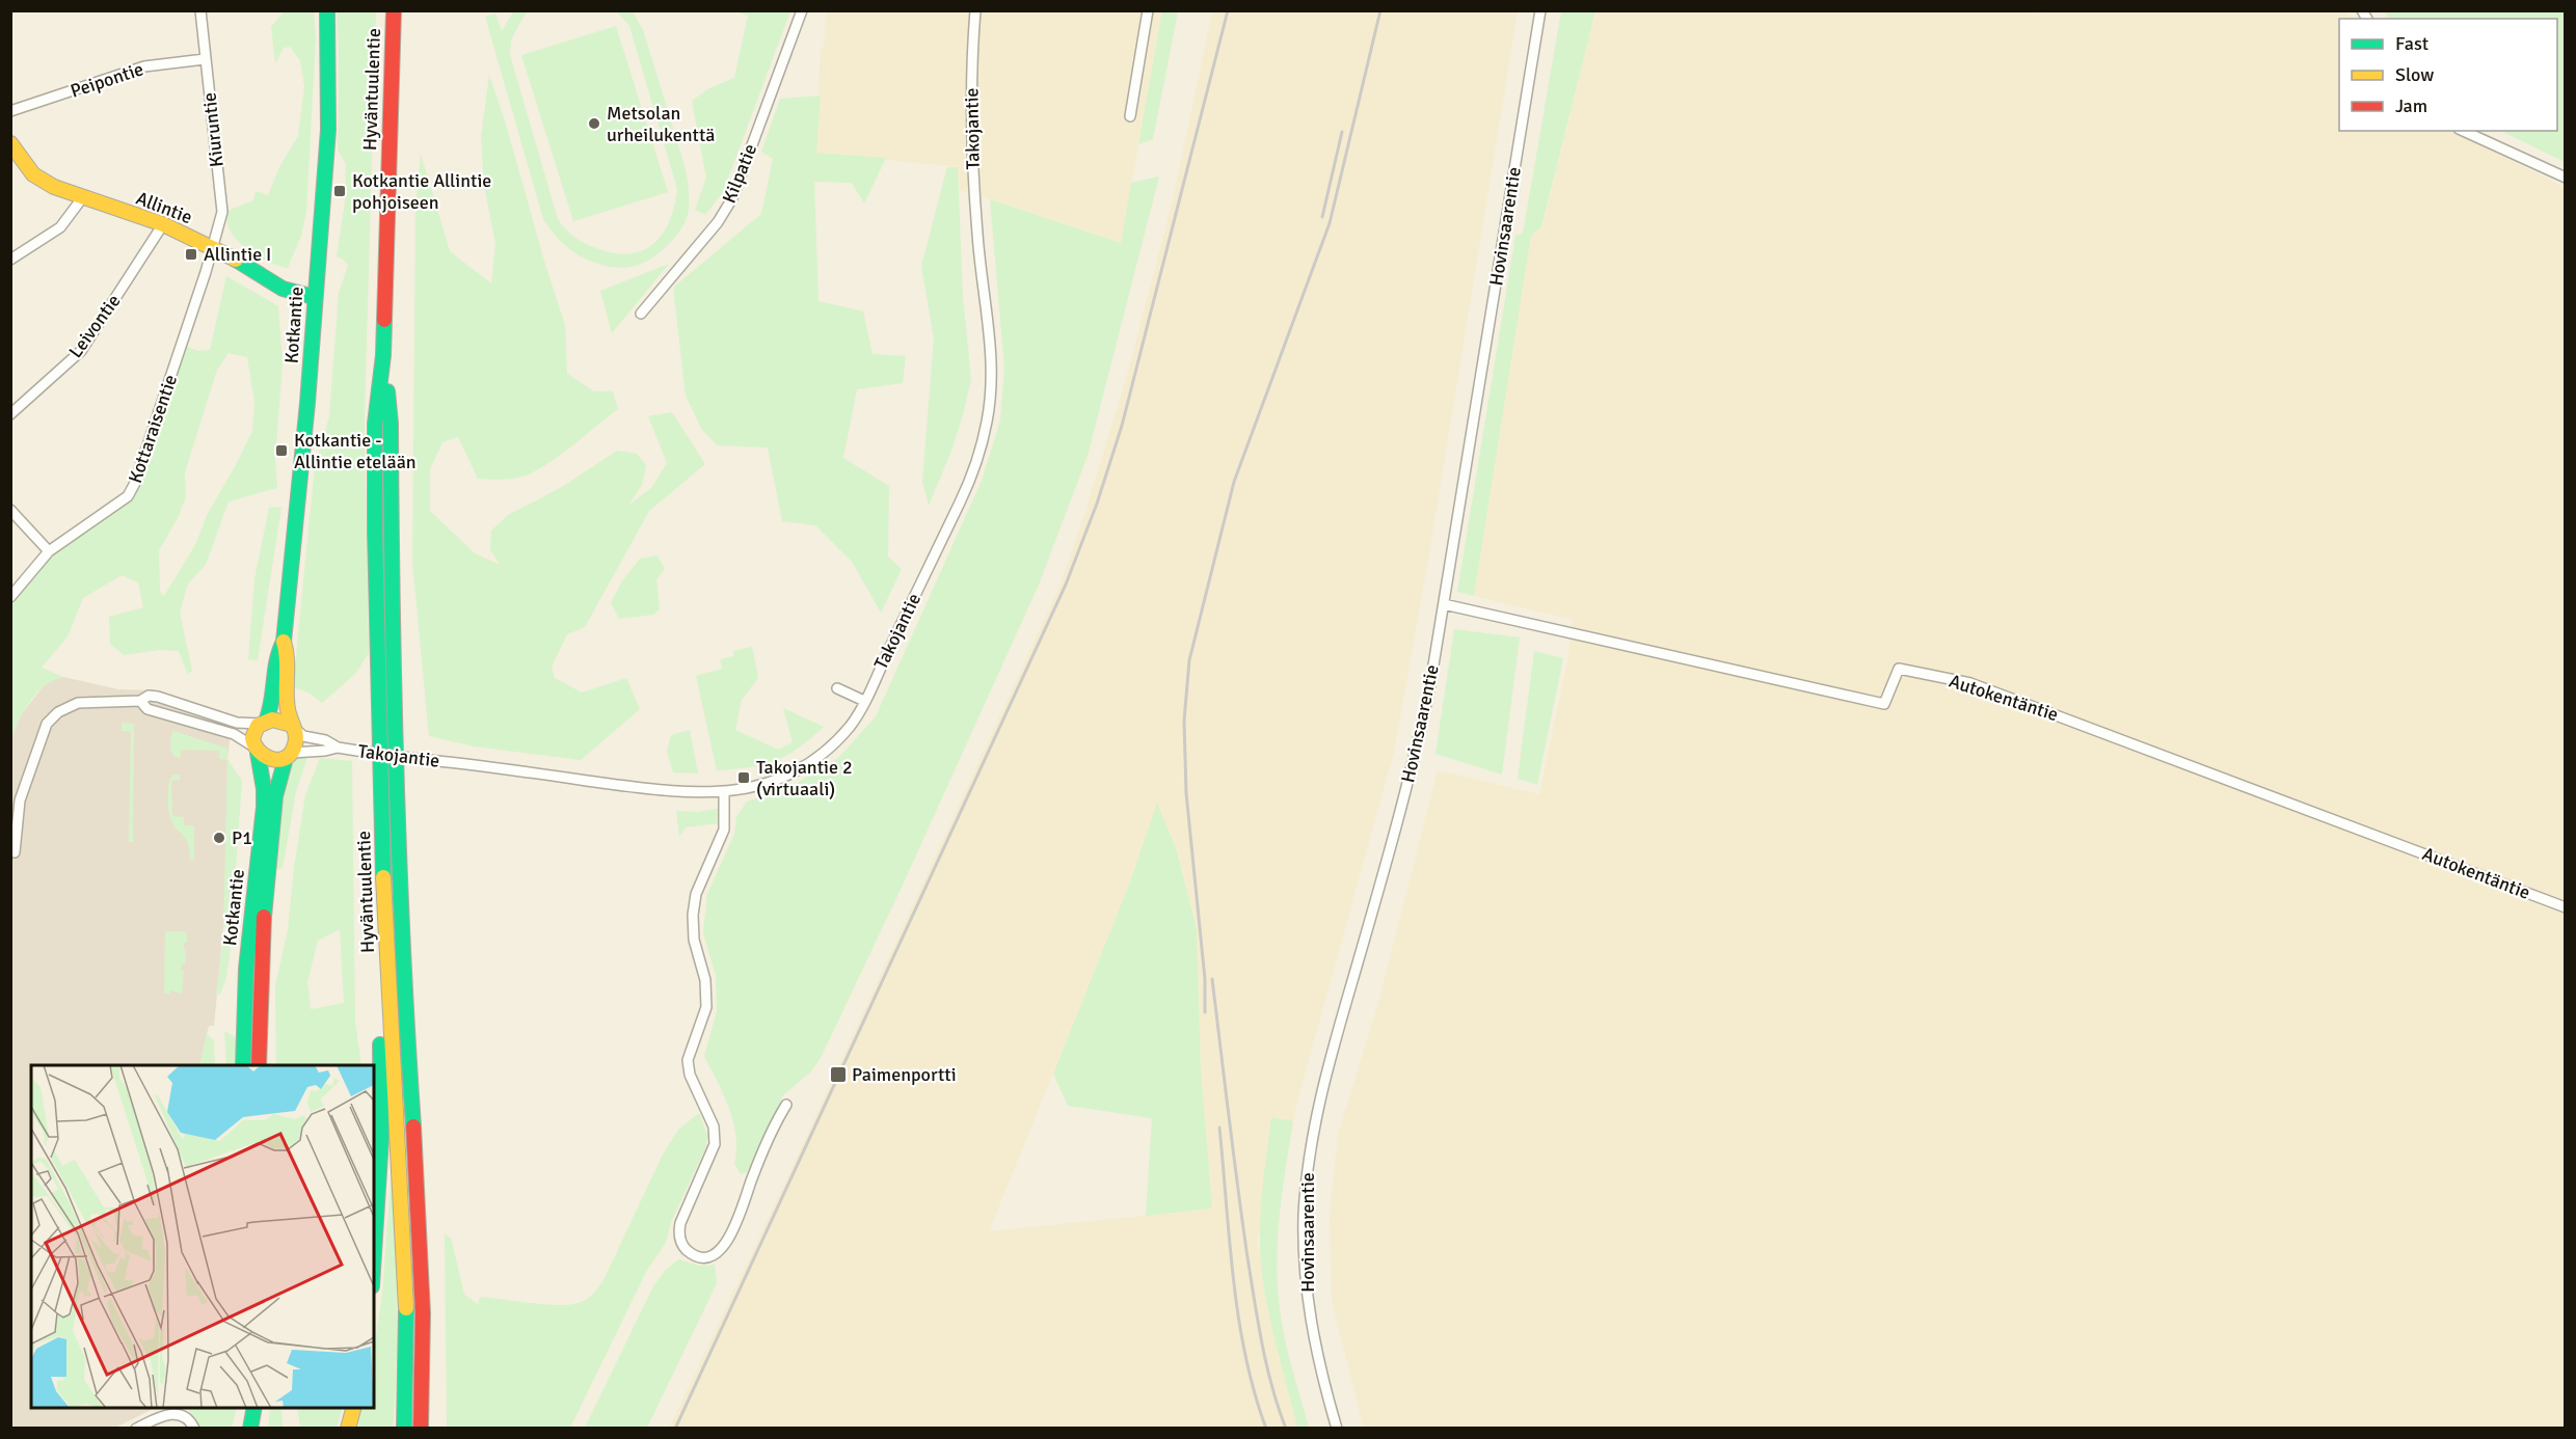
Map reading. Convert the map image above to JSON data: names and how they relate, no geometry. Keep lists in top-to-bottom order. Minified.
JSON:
{"streets":{"main road":["Hyväntuulentie","Allintie","Kotkantie"],"street":["Peipontie","Takojantie","Kiuruntie","Kilpatie","Hovinsaarentie","Leivontie","Kottaraisentie","Autokentäntie"]},"crossings":[["Peipontie","Kiuruntie"],["Takojantie","Kotkantie"],["Kiuruntie","Allintie"],["Kiuruntie","Kottaraisentie"],["Allintie","Kotkantie"],["Allintie","Leivontie"],["Allintie","Kottaraisentie"],["Hovinsaarentie","Autokentäntie"]],"places":{"other":["Metsolan urheilukenttä","P1"],"transit":["Kotkantie Allintie pohjoiseen","Allintie I","Kotkantie - Allintie etelään","Takojantie 2 (virtuaali)","Paimenportti"]},"legend":["Fast","Slow","Jam"]}
